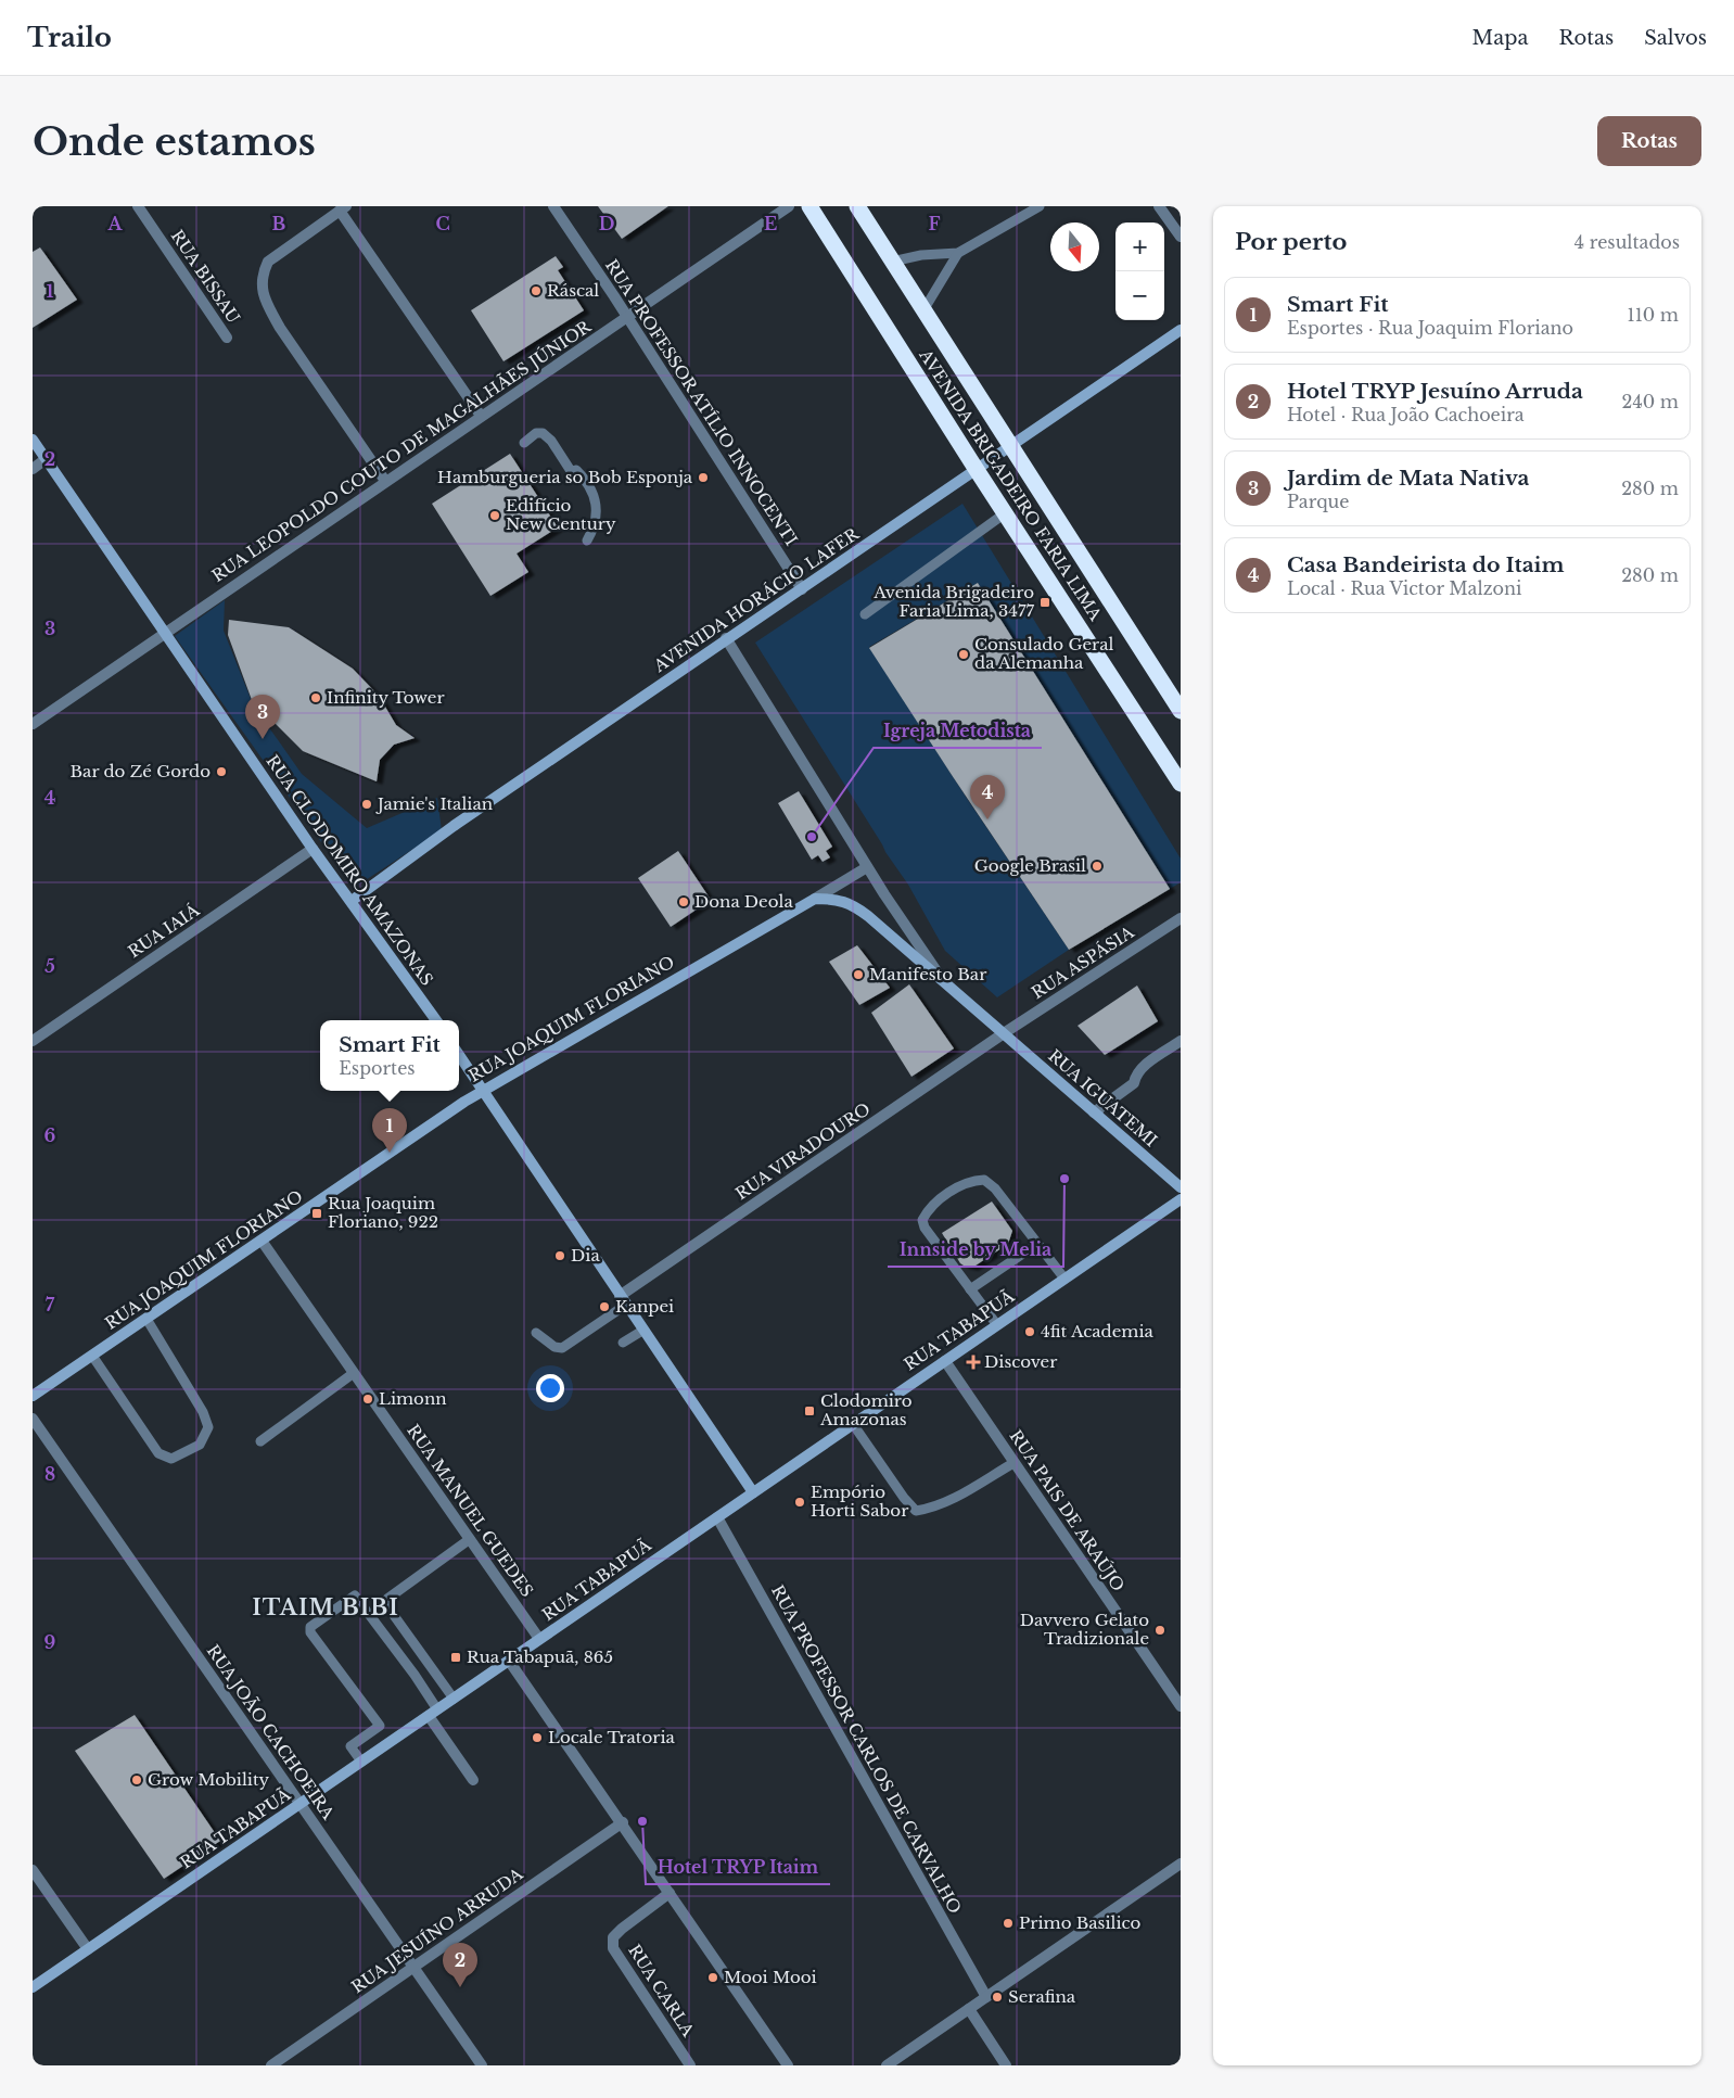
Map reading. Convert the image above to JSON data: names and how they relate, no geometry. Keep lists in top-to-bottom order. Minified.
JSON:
{"streets":{"highway":["AVENIDA BRIGADEIRO FARIA LIMA"],"street":["RUA BISSAU","RUA PROFESSOR ATÍLIO INNOCENTI","RUA LEOPOLDO COUTO DE MAGALHÃES JÚNIOR","AVENIDA HORÁCIO LAFER","RUA CLODOMIRO AMAZONAS","RUA IAIÁ","RUA ASPÁSIA","RUA JOAQUIM FLORIANO","RUA IGUATEMI","RUA VIRADOURO","RUA TABAPUÃ","RUA MANUEL GUEDES","RUA PAIS DE ARAÚJO","RUA JOÃO CACHOEIRA","RUA PROFESSOR CARLOS DE CARVALHO","RUA JESUÍNO ARRUDA","RUA CARLA"]},"crossings":[["RUA PROFESSOR ATÍLIO INNOCENTI","RUA LEOPOLDO COUTO DE MAGALHÃES JÚNIOR"],["RUA PROFESSOR ATÍLIO INNOCENTI","AVENIDA HORÁCIO LAFER"],["RUA LEOPOLDO COUTO DE MAGALHÃES JÚNIOR","RUA CLODOMIRO AMAZONAS"],["AVENIDA BRIGADEIRO FARIA LIMA","AVENIDA HORÁCIO LAFER"],["AVENIDA HORÁCIO LAFER","RUA CLODOMIRO AMAZONAS"],["RUA CLODOMIRO AMAZONAS","RUA IAIÁ"],["RUA ASPÁSIA","RUA IGUATEMI"],["RUA ASPÁSIA","RUA VIRADOURO"],["RUA JOAQUIM FLORIANO","RUA IGUATEMI"],["RUA JOAQUIM FLORIANO","RUA MANUEL GUEDES"],["RUA IGUATEMI","RUA VIRADOURO"],["RUA TABAPUÃ","RUA MANUEL GUEDES"],["RUA TABAPUÃ","RUA PAIS DE ARAÚJO"],["RUA TABAPUÃ","RUA JOÃO CACHOEIRA"],["RUA TABAPUÃ","RUA PROFESSOR CARLOS DE CARVALHO"],["RUA JOÃO CACHOEIRA","RUA JESUÍNO ARRUDA"]],"districts":["ITAIM BIBI"],"places":{"other":["Ráscal","Hamburgueria so Bob Esponja","Edifício New Century","Consulado Geral da Alemanha","Infinity Tower","Bar do Zé Gordo","Jamie's Italian","Igreja Metodista","Google Brasil","Dona Deola","Manifesto Bar","Innside by Melia","Dia","Kanpei","4fit Academia","Limonn","Empório Horti Sabor","Davvero Gelato Tradizionale","Locale Tratoria","Grow Mobility","Hotel TRYP Itaim","Primo Basilico","Mooi Mooi","Serafina"],"transit":["Avenida Brigadeiro Faria Lima, 3477","Rua Joaquim Floriano, 922","Clodomiro Amazonas","Rua Tabapuã, 865"],"health":["Discover"]},"north":"bottom","page":{"header":"Trailo","nav":["Mapa","Rotas","Salvos"],"buttons":"Rotas","title":"Onde estamos","heading":["Por perto","4 resultados"],"map_buttons":["+","−"],"list":[{"mark":"1","name":"Smart Fit","note":"Esportes · Rua Joaquim Floriano","value":"110 m"},{"mark":"2","name":"Hotel TRYP Jesuíno Arruda","note":"Hotel · Rua João Cachoeira","value":"240 m"},{"mark":"3","name":"Jardim de Mata Nativa","note":"Parque","value":"280 m"},{"mark":"4","name":"Casa Bandeirista do Itaim","note":"Local · Rua Victor Malzoni","value":"280 m"}],"pins":["3","4","1","2"],"popup":["Smart Fit","Esportes"]},"grid":{"columns":["A","B","C","D","E","F"],"rows":["1","2","3","4","5","6","7","8","9"]}}
